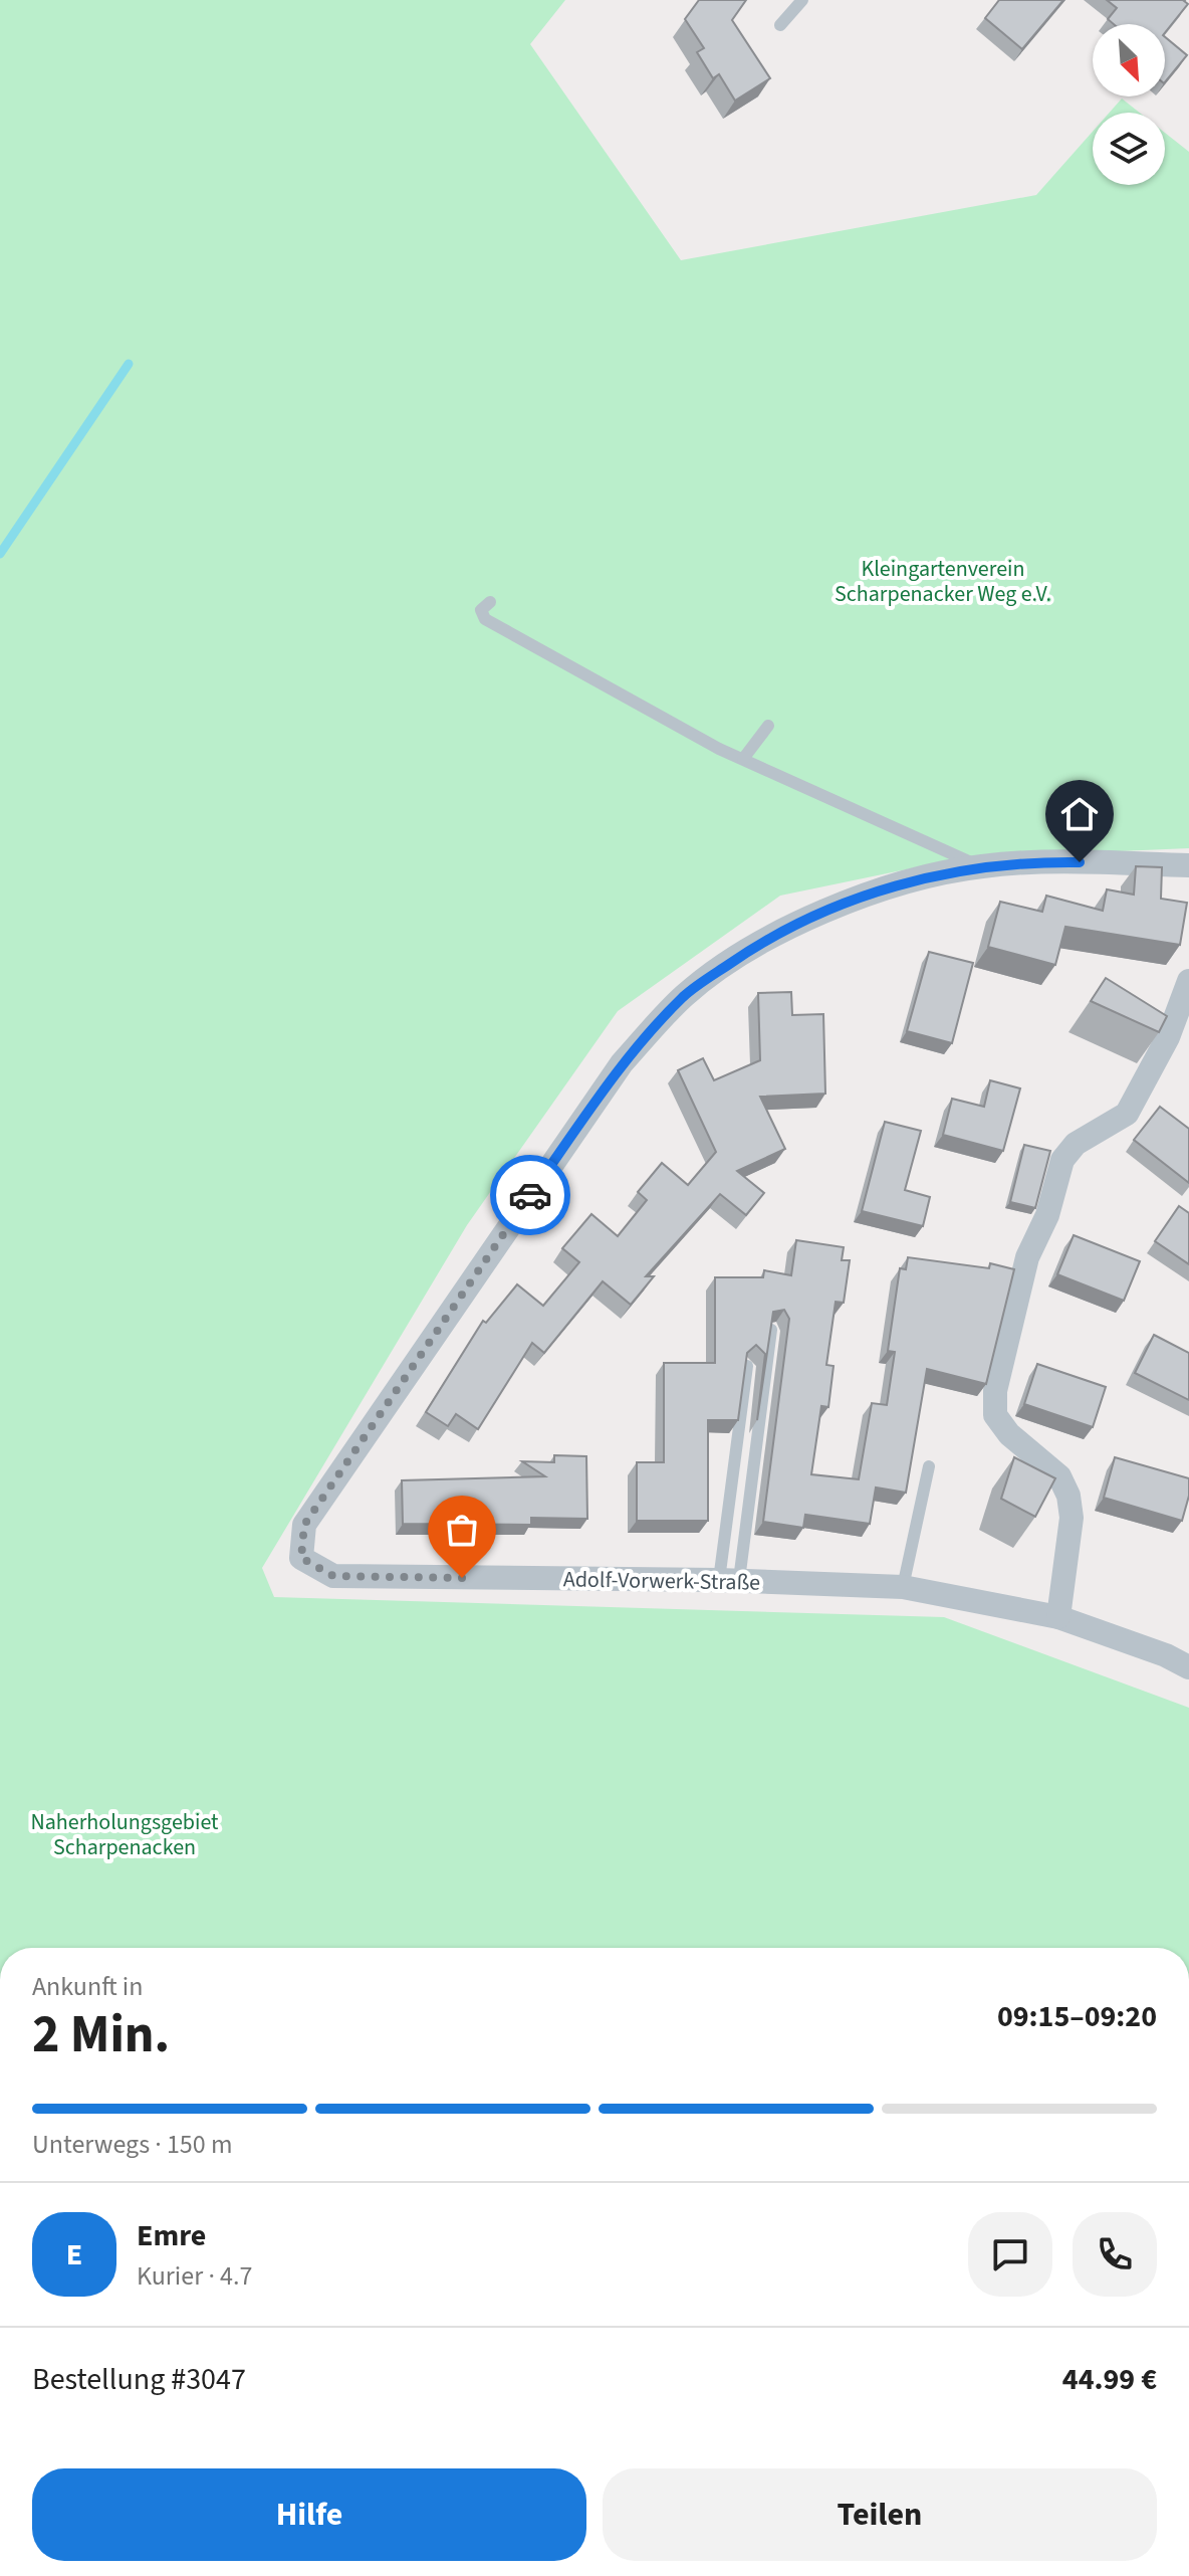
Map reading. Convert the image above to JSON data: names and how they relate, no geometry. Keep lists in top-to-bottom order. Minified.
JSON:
{"streets":{"street":["Adolf-Vorwerk-Straße"]},"parks":["Kleingartenverein Scharpenacker Weg e.V.","Naherholungsgebiet Scharpenacken"],"north":"bottom right","page":{"heading":["2 Min.","Ankunft in","09:15–09:20"],"panel":["Emre","Kurier · 4.7","Bestellung #3047","44.99 €"],"bar":"Unterwegs · 150 m","round":"E","buttons":["Hilfe","Teilen"]}}
